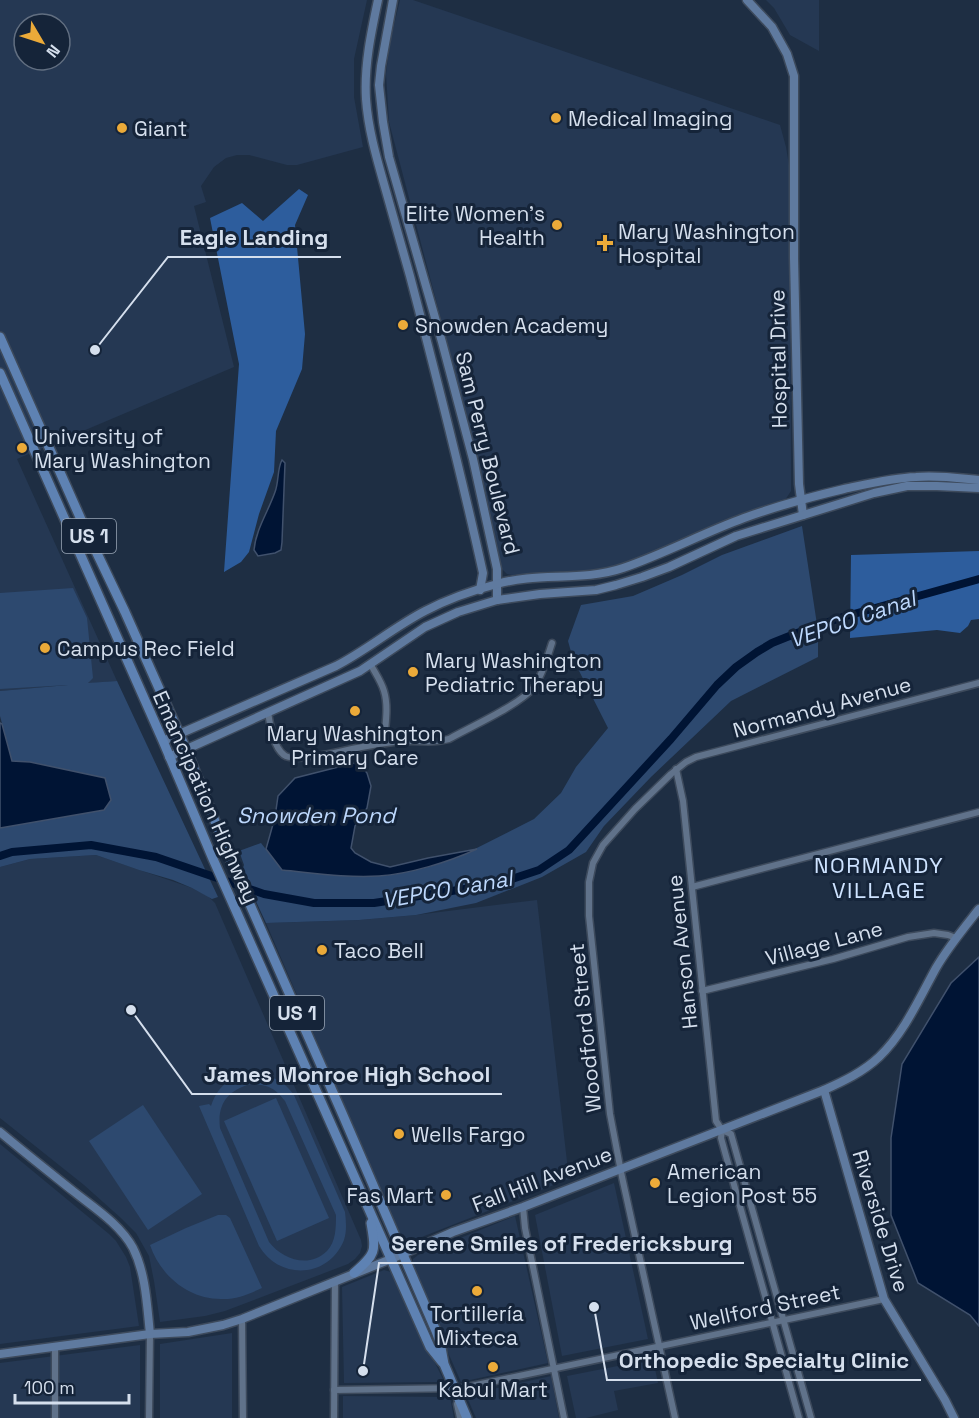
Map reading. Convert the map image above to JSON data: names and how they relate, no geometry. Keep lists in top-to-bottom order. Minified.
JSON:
{"streets":{"main road":["US 1","Emancipation Highway"],"street":["Hospital Drive","Sam Perry Boulevard","Normandy Avenue","Village Lane","Hanson Avenue","Woodford Street","Fall Hill Avenue","Riverside Drive","Wellford Street"]},"crossings":[["Normandy Avenue","Hanson Avenue"],["Normandy Avenue","Woodford Street"],["Emancipation Highway","Fall Hill Avenue"],["Emancipation Highway","Wellford Street"],["Village Lane","Hanson Avenue"],["Village Lane","Fall Hill Avenue"],["Hanson Avenue","Woodford Street"],["Hanson Avenue","Fall Hill Avenue"],["Hanson Avenue","Wellford Street"],["Woodford Street","Fall Hill Avenue"],["Woodford Street","Wellford Street"],["Fall Hill Avenue","Riverside Drive"],["Riverside Drive","Wellford Street"]],"districts":["NORMANDY VILLAGE"],"water":["VEPCO Canal","Snowden Pond"],"places":{"other":["Medical Imaging","Giant","Elite Women's Health","Snowden Academy","Eagle Landing","University of Mary Washington","Campus Rec Field","Mary Washington Pediatric Therapy","Mary Washington Primary Care","Taco Bell","James Monroe High School","Wells Fargo","American Legion Post 55","Fas Mart","Tortillería Mixteca","Orthopedic Specialty Clinic","Kabul Mart","Serene Smiles of Fredericksburg"],"health":["Mary Washington Hospital"]},"scale_bar":"100 m","north":"bottom right"}
